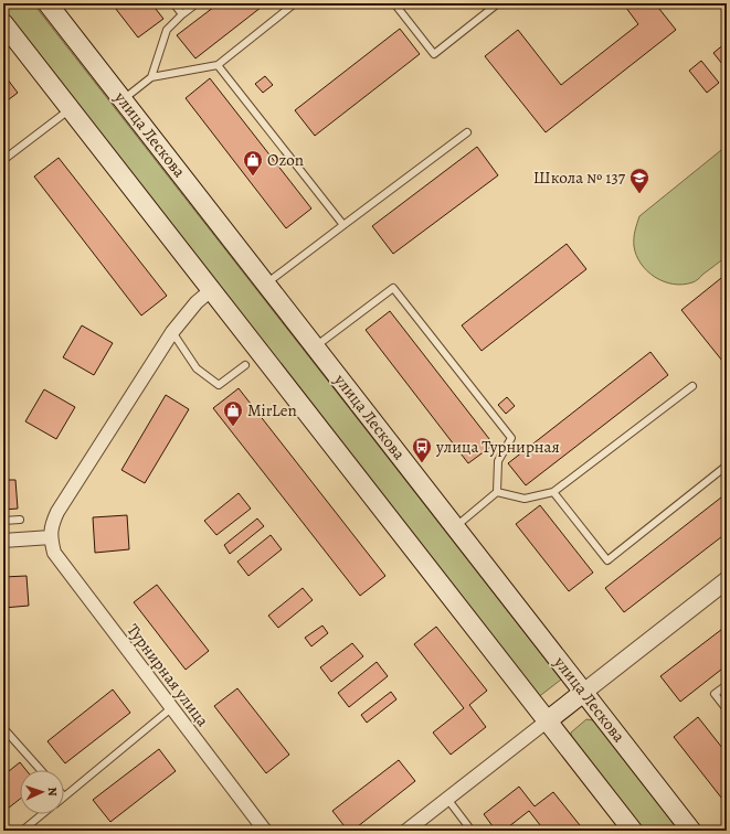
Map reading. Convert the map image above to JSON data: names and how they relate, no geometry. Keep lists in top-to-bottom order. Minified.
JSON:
{"streets":{"main road":["улица Лескова"],"street":["Турнирная улица"]},"places":{"shop":["Ozon","MirLen"],"school or university":["Школа № 137"],"bus stop":["улица Турнирная"]},"north":"right"}
